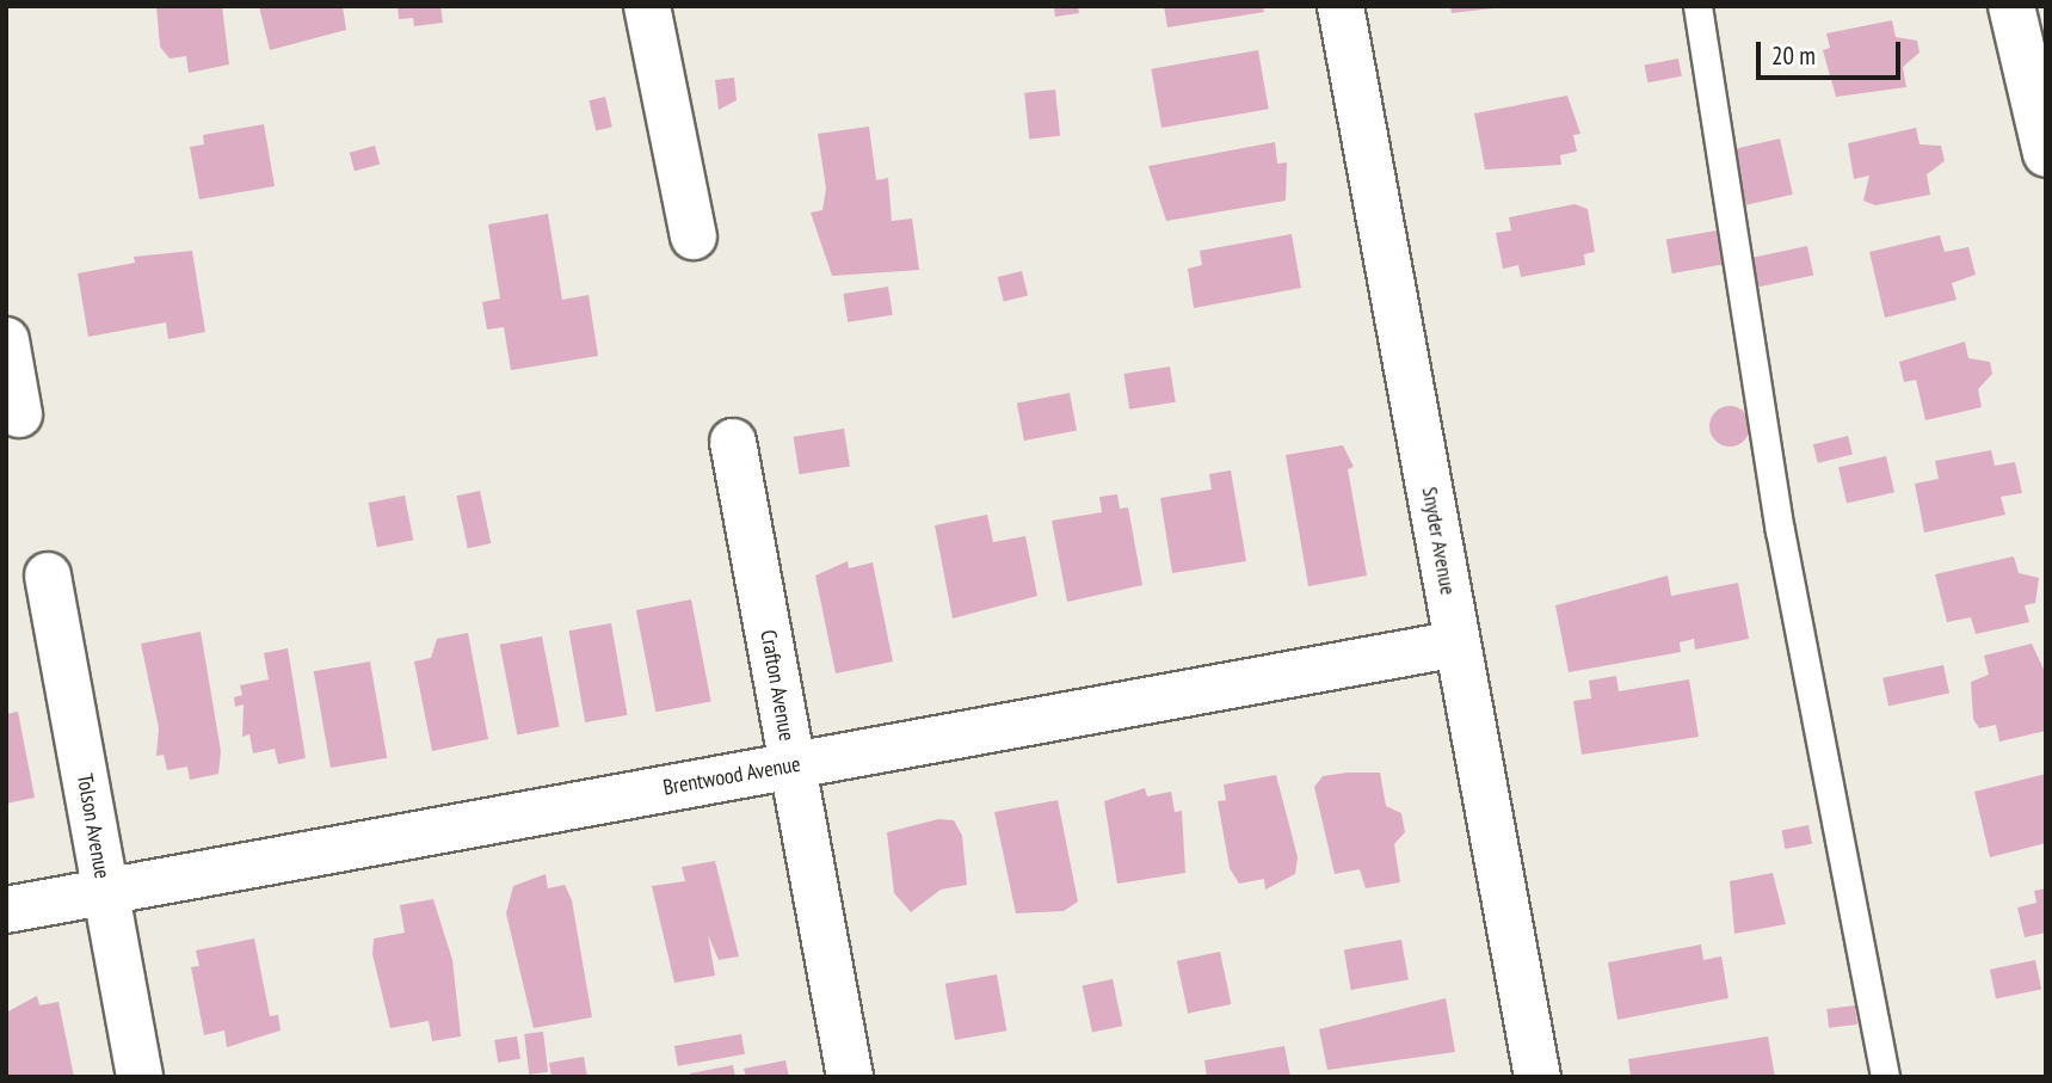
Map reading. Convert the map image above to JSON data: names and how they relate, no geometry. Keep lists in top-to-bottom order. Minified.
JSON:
{"streets":{"street":["Snyder Avenue","Crafton Avenue","Brentwood Avenue","Tolson Avenue"]},"crossings":[["Snyder Avenue","Brentwood Avenue"],["Crafton Avenue","Brentwood Avenue"],["Brentwood Avenue","Tolson Avenue"]],"scale_bar":"20 m"}
